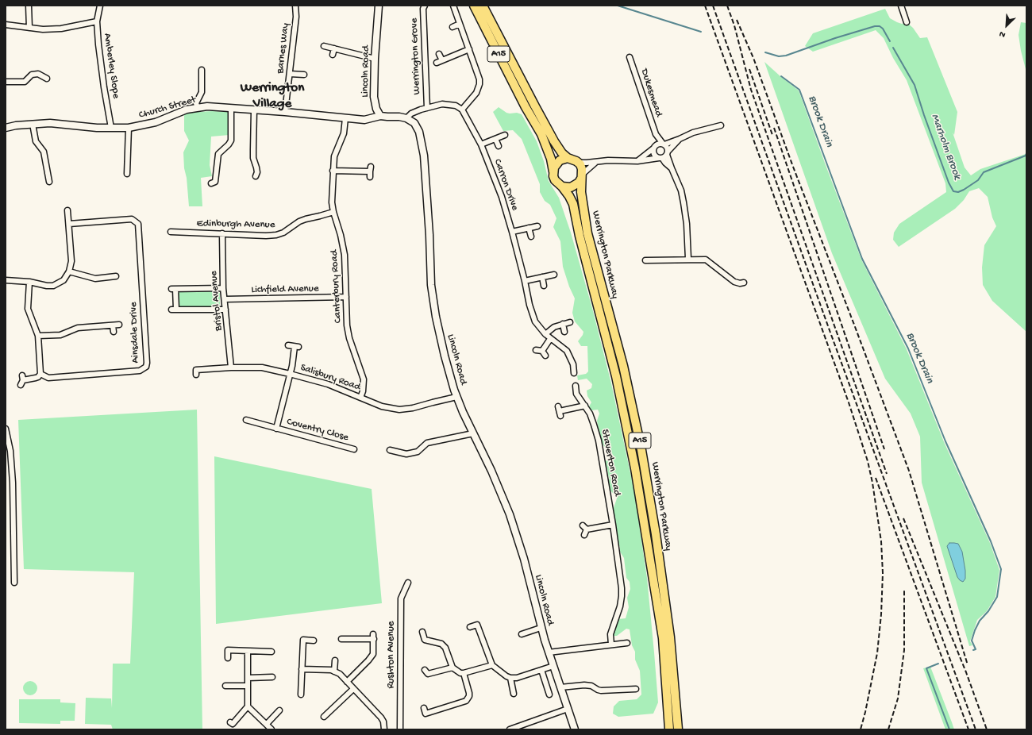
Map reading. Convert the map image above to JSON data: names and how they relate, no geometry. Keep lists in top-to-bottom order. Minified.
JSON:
{"streets":{"highway":["A15","Werrington Parkway"],"street":["Barnes Way","Werrington Grove","Amberley Slope","Lincoln Road","Dukesmead","Church Street","Carron Drive","Edinburgh Avenue","Canterbury Road","Lichfield Avenue","Bristol Avenue","Ainsdale Drive","Salisbury Road","Coventry Close","Staverton Road","Rushton Avenue"]},"crossings":[["Barnes Way","Church Street"],["A15","Werrington Parkway"],["Amberley Slope","Church Street"],["Lincoln Road","Church Street"],["Lincoln Road","Salisbury Road"],["Church Street","Canterbury Road"],["Edinburgh Avenue","Canterbury Road"],["Edinburgh Avenue","Bristol Avenue"],["Canterbury Road","Lichfield Avenue"],["Canterbury Road","Salisbury Road"],["Lichfield Avenue","Bristol Avenue"],["Bristol Avenue","Salisbury Road"],["Salisbury Road","Coventry Close"]],"districts":["Werrington Village"],"water":["Brook Drain","Marholm Brook"],"north":"bottom left"}
